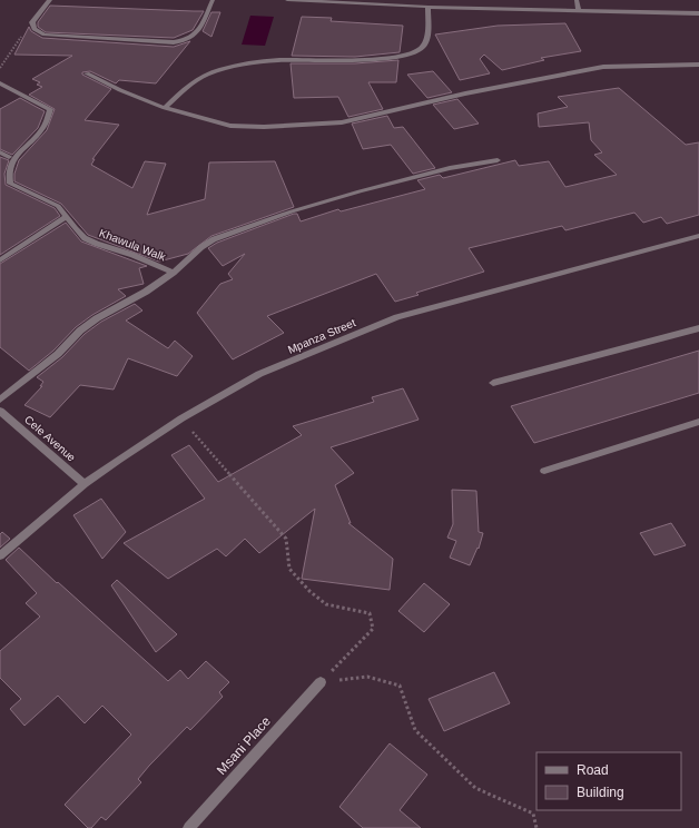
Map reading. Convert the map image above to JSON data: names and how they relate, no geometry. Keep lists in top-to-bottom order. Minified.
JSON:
{"streets":{"street":["Khawula Walk","Mpanza Street","Cele Avenue","Msani Place"]},"crossings":[["Mpanza Street","Cele Avenue"]],"legend":["Road","Building"]}
